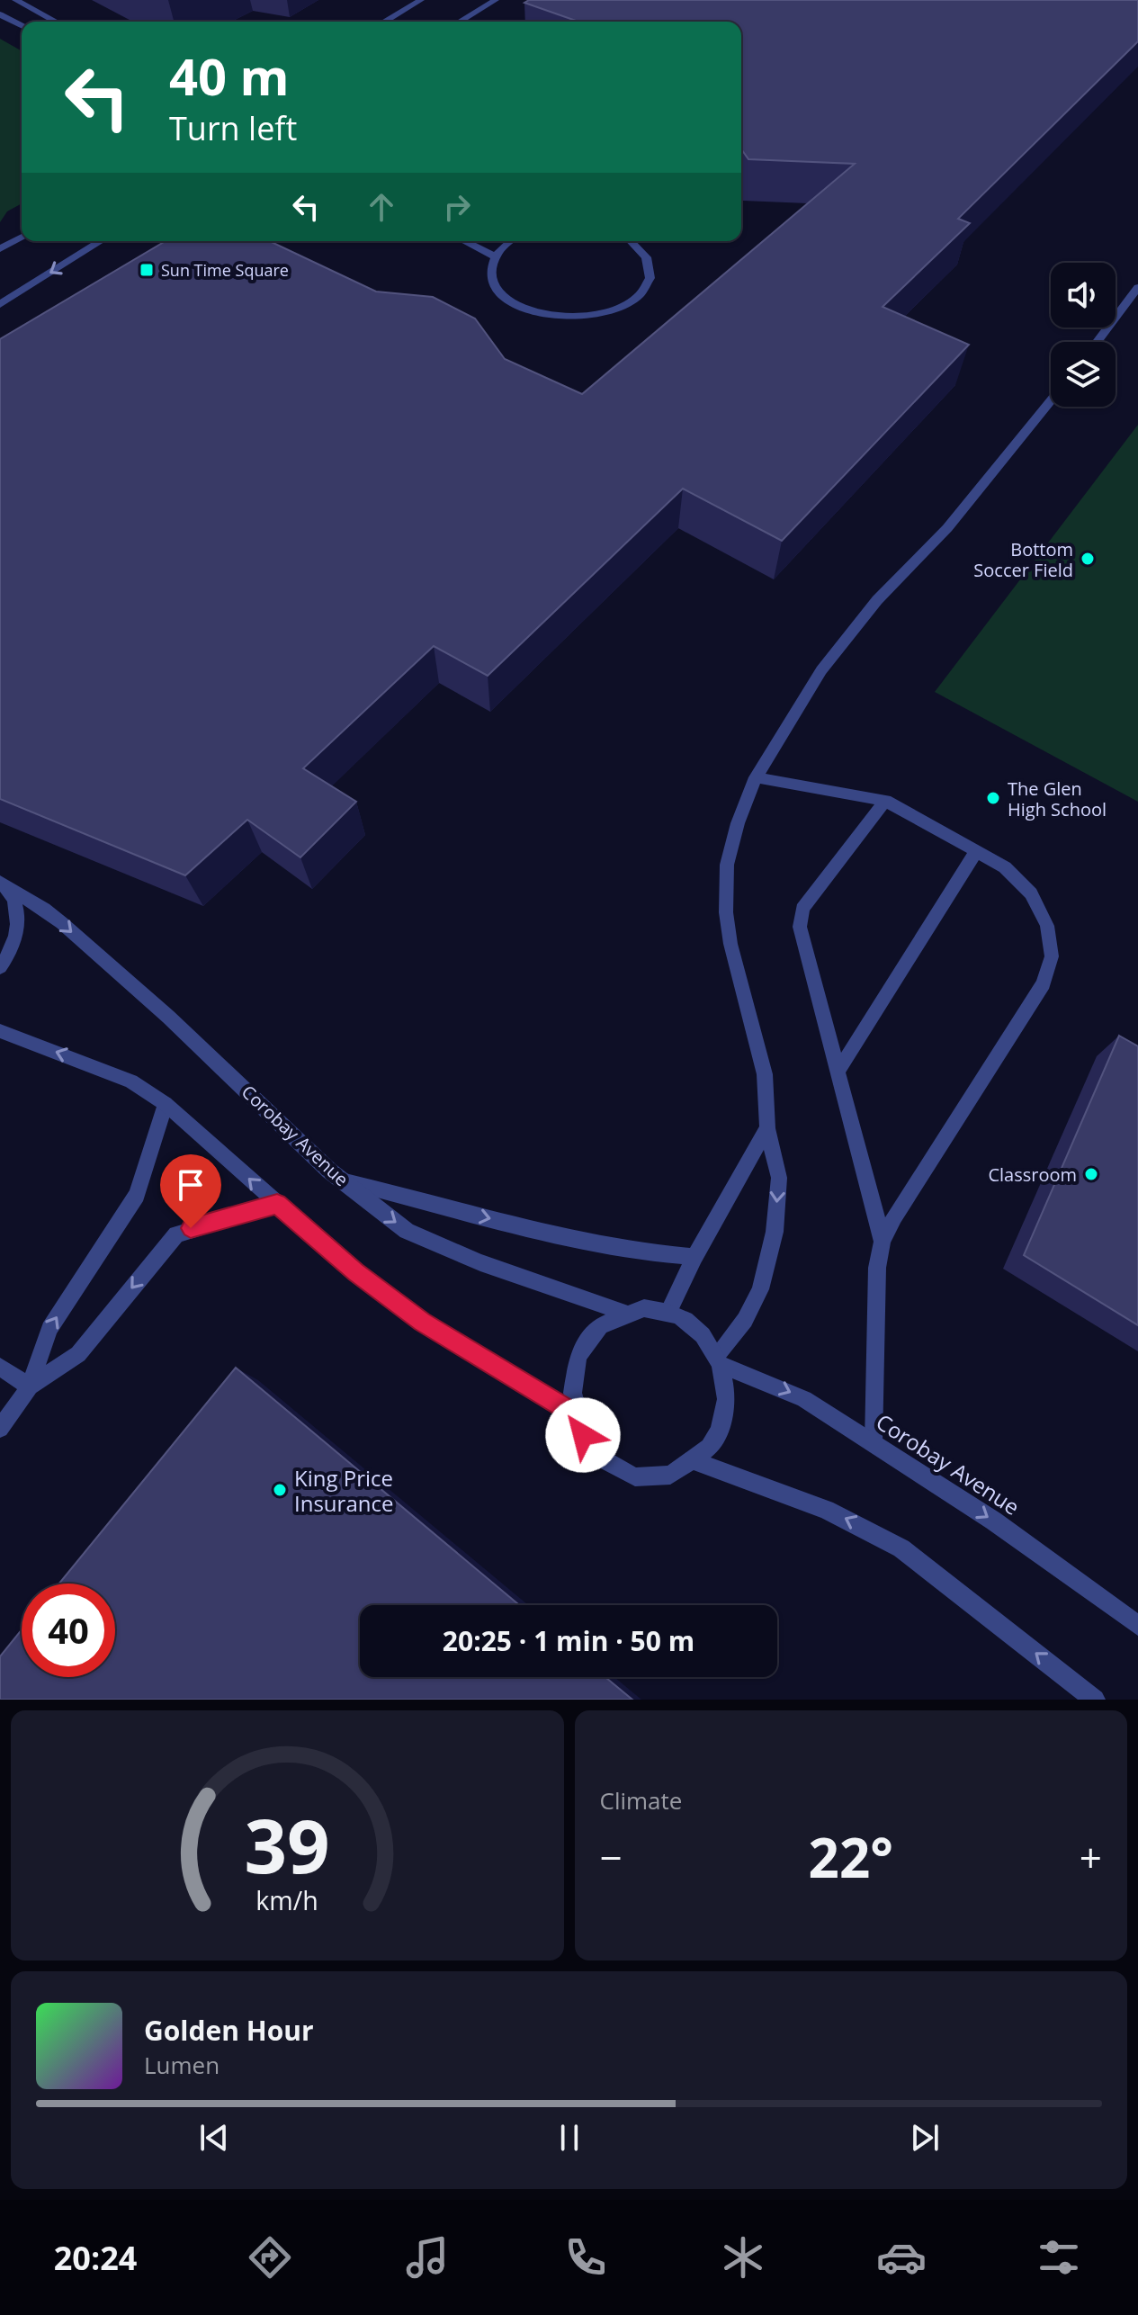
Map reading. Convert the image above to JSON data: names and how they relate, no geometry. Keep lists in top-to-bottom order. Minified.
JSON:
{"streets":{"street":["Corobay Avenue"]},"places":{"transit":["Sun Time Square"],"other":["Bottom Soccer Field","The Glen High School","Classroom","King Price Insurance"]},"page":{"turn":["40 m","Turn left"],"limit":"40","trip":"20:25 · 1 min · 50 m","tile":"Climate","heat":["−","22°","+"],"song":["Golden Hour","Lumen"],"tabs":"20:24","gauge":["39","km/h"]}}
